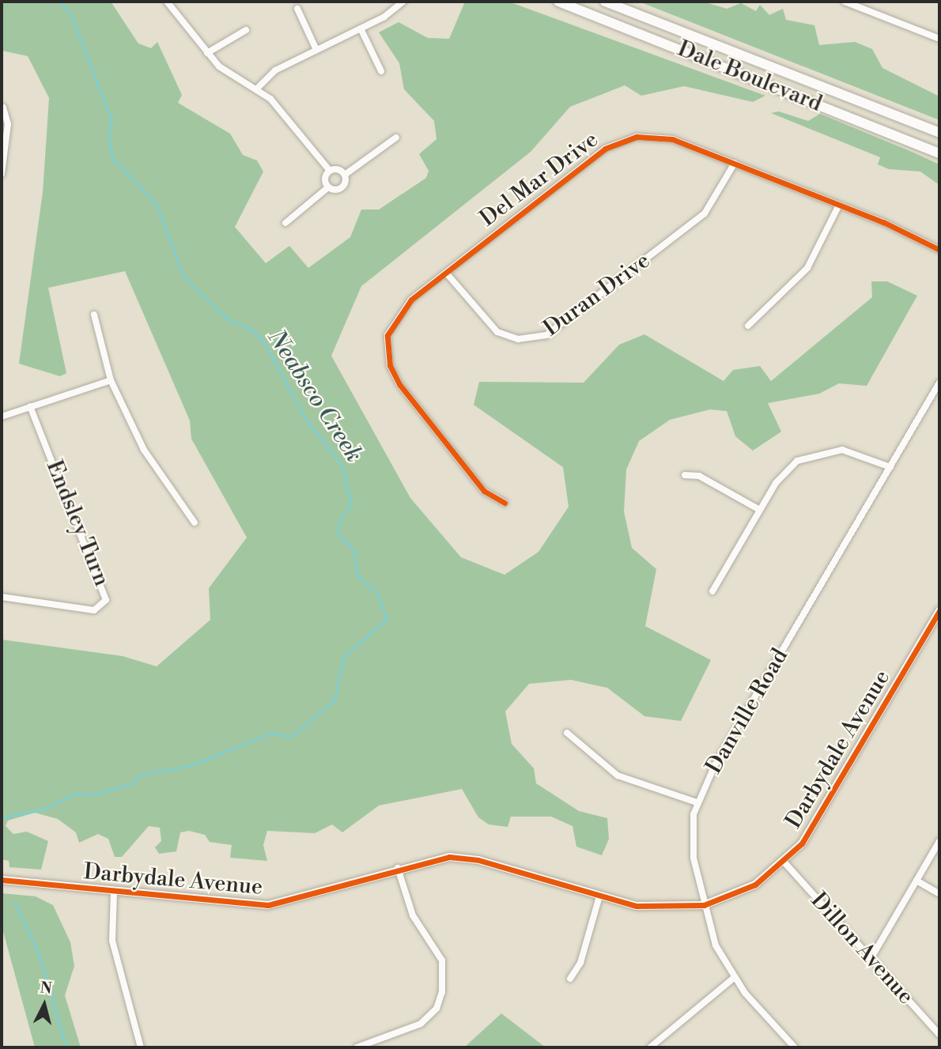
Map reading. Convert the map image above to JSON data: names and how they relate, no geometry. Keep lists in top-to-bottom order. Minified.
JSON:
{"streets":{"main road":["Dale Boulevard"],"street":["Del Mar Drive","Duran Drive","Endsley Turn","Danville Road","Darbydale Avenue","Dillon Avenue"]},"crossings":[["Del Mar Drive","Duran Drive"],["Danville Road","Darbydale Avenue"],["Darbydale Avenue","Dillon Avenue"]],"water":["Neabsco Creek"],"north":"top"}
